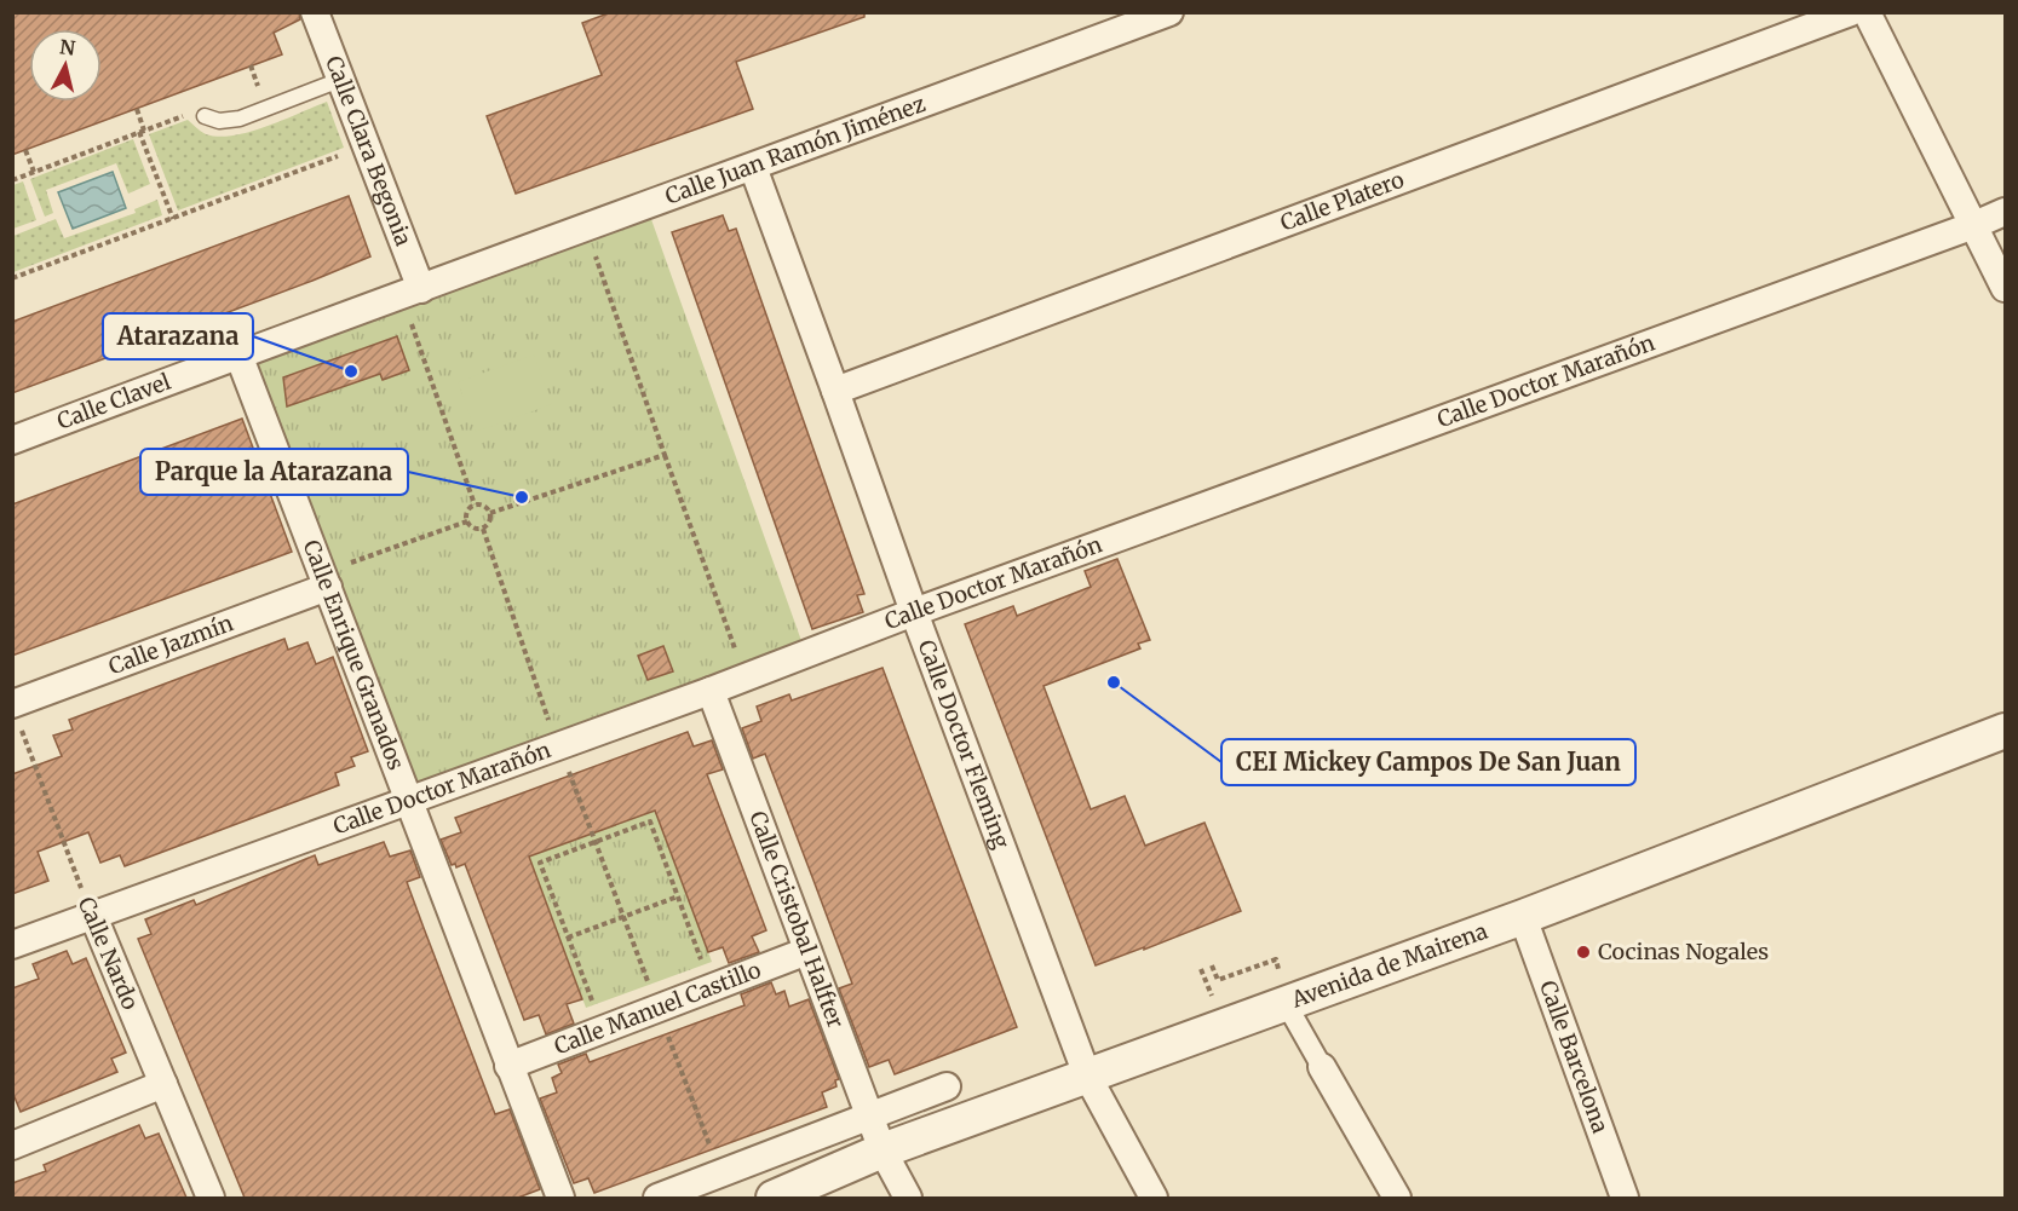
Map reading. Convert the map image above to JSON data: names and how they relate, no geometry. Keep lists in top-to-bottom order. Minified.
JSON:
{"streets":{"street":["Calle Clara Begonia","Calle Juan Ramón Jiménez","Calle Platero","Calle Doctor Marañón","Calle Clavel","Calle Jazmín","Calle Enrique Granados","Calle Doctor Fleming","Calle Cristobal Halfter","Calle Nardo","Avenida de Mairena","Calle Manuel Castillo","Calle Barcelona"]},"crossings":[["Calle Clara Begonia","Calle Juan Ramón Jiménez"],["Calle Clara Begonia","Calle Clavel"],["Calle Juan Ramón Jiménez","Calle Clavel"],["Calle Juan Ramón Jiménez","Calle Doctor Fleming"],["Calle Platero","Calle Doctor Fleming"],["Calle Doctor Marañón","Calle Enrique Granados"],["Calle Doctor Marañón","Calle Doctor Fleming"],["Calle Doctor Marañón","Calle Cristobal Halfter"],["Calle Doctor Marañón","Calle Nardo"],["Calle Clavel","Calle Enrique Granados"],["Calle Jazmín","Calle Enrique Granados"],["Calle Jazmín","Calle Nardo"],["Calle Enrique Granados","Calle Manuel Castillo"],["Calle Doctor Fleming","Avenida de Mairena"],["Calle Cristobal Halfter","Avenida de Mairena"],["Calle Cristobal Halfter","Calle Manuel Castillo"],["Avenida de Mairena","Calle Barcelona"]],"places":["Atarazana","Parque la Atarazana","CEI Mickey Campos De San Juan","Cocinas Nogales"],"north":"top"}
